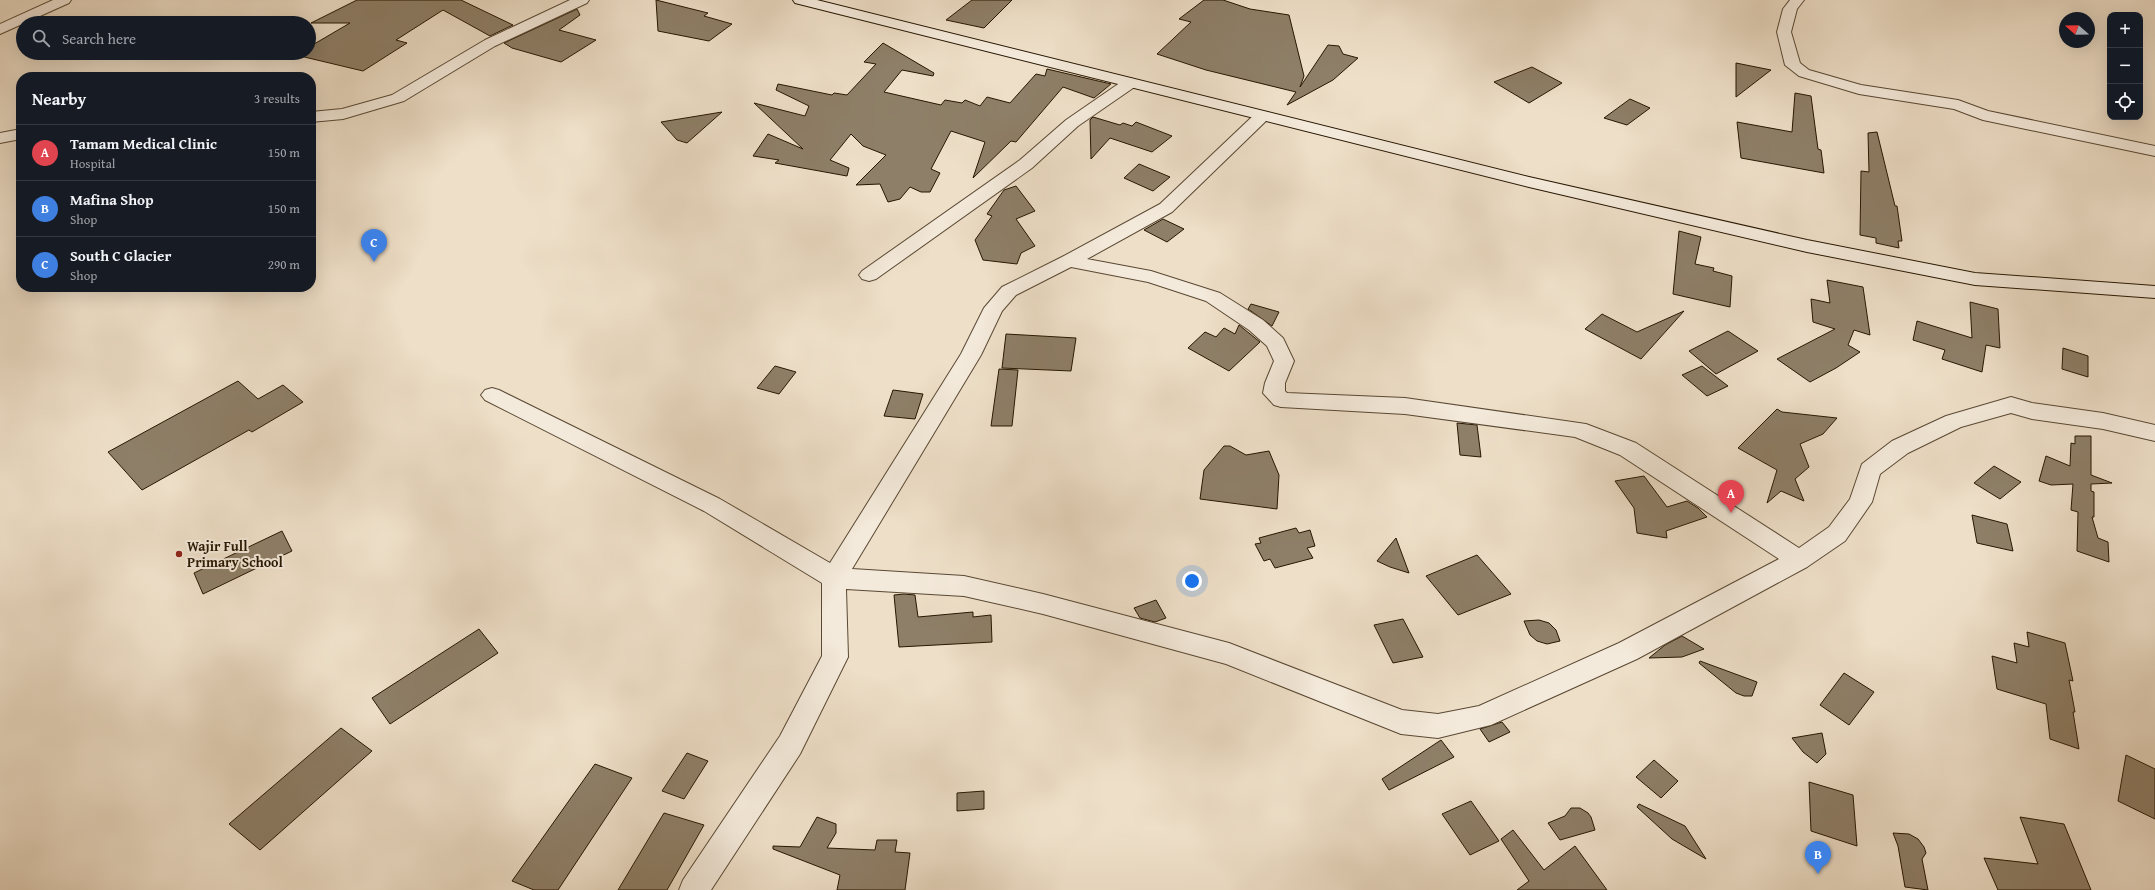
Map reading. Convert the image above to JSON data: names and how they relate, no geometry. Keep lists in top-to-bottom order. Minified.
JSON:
{"places":["Wajir Full Primary School"],"north":"left","page":{"map_buttons":["+","−"],"search":"Search here","heading":["Nearby","3 results"],"list":[{"mark":"A","name":"Tamam Medical Clinic","note":"Hospital","value":"150 m"},{"mark":"B","name":"Mafina Shop","note":"Shop","value":"150 m"},{"mark":"C","name":"South C Glacier","note":"Shop","value":"290 m"}],"pins":["C","A","B"]}}
